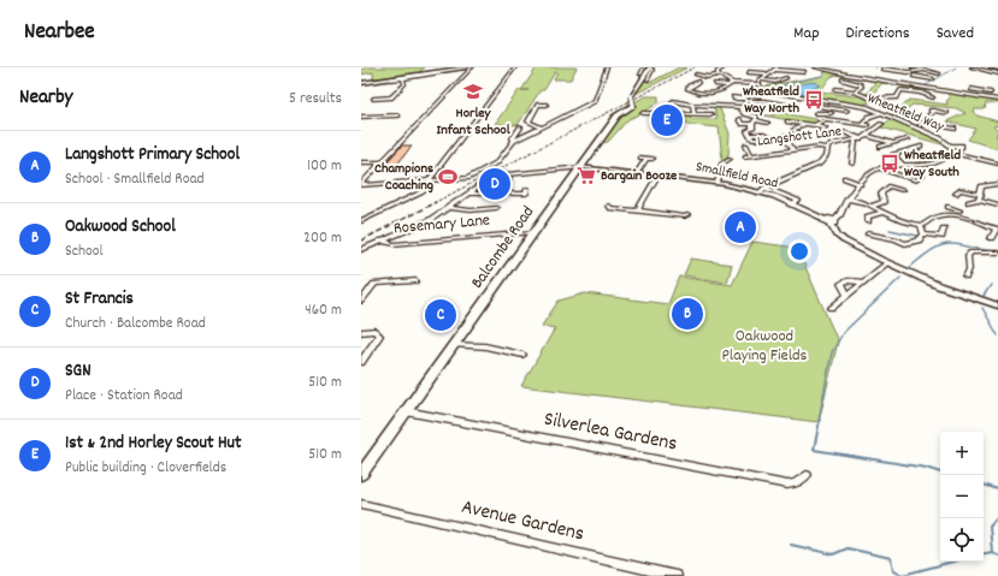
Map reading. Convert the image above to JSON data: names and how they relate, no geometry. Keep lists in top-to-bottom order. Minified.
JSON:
{"streets":{"main road":["Balcombe Road"],"street":["Wheatfield Way","Langshott Lane","Smallfield Road","Rosemary Lane","Silverlea Gardens","Avenue Gardens"]},"crossings":[["Smallfield Road","Balcombe Road"],["Rosemary Lane","Balcombe Road"],["Balcombe Road","Silverlea Gardens"]],"parks":["Oakwood Playing Fields"],"places":{"school or university":["Horley Infant School"],"bus stop":["Wheatfield Way North","Wheatfield Way South"],"supermarket":["Bargain Booze"],"sports":["Champions Coaching"]},"page":{"header":"Nearbee","nav":["Map","Directions","Saved"],"heading":["Nearby","5 results"],"pins":["E","D","A","B","C"],"list":[{"mark":"A","name":"Langshott Primary School","note":"School · Smallfield Road","value":"100 m"},{"mark":"B","name":"Oakwood School","note":"School","value":"200 m"},{"mark":"C","name":"St Francis","note":"Church · Balcombe Road","value":"460 m"},{"mark":"D","name":"SGN","note":"Place · Station Road","value":"510 m"},{"mark":"E","name":"1st & 2nd Horley Scout Hut","note":"Public building · Cloverfields","value":"510 m"}],"map_buttons":["+","−"]}}
